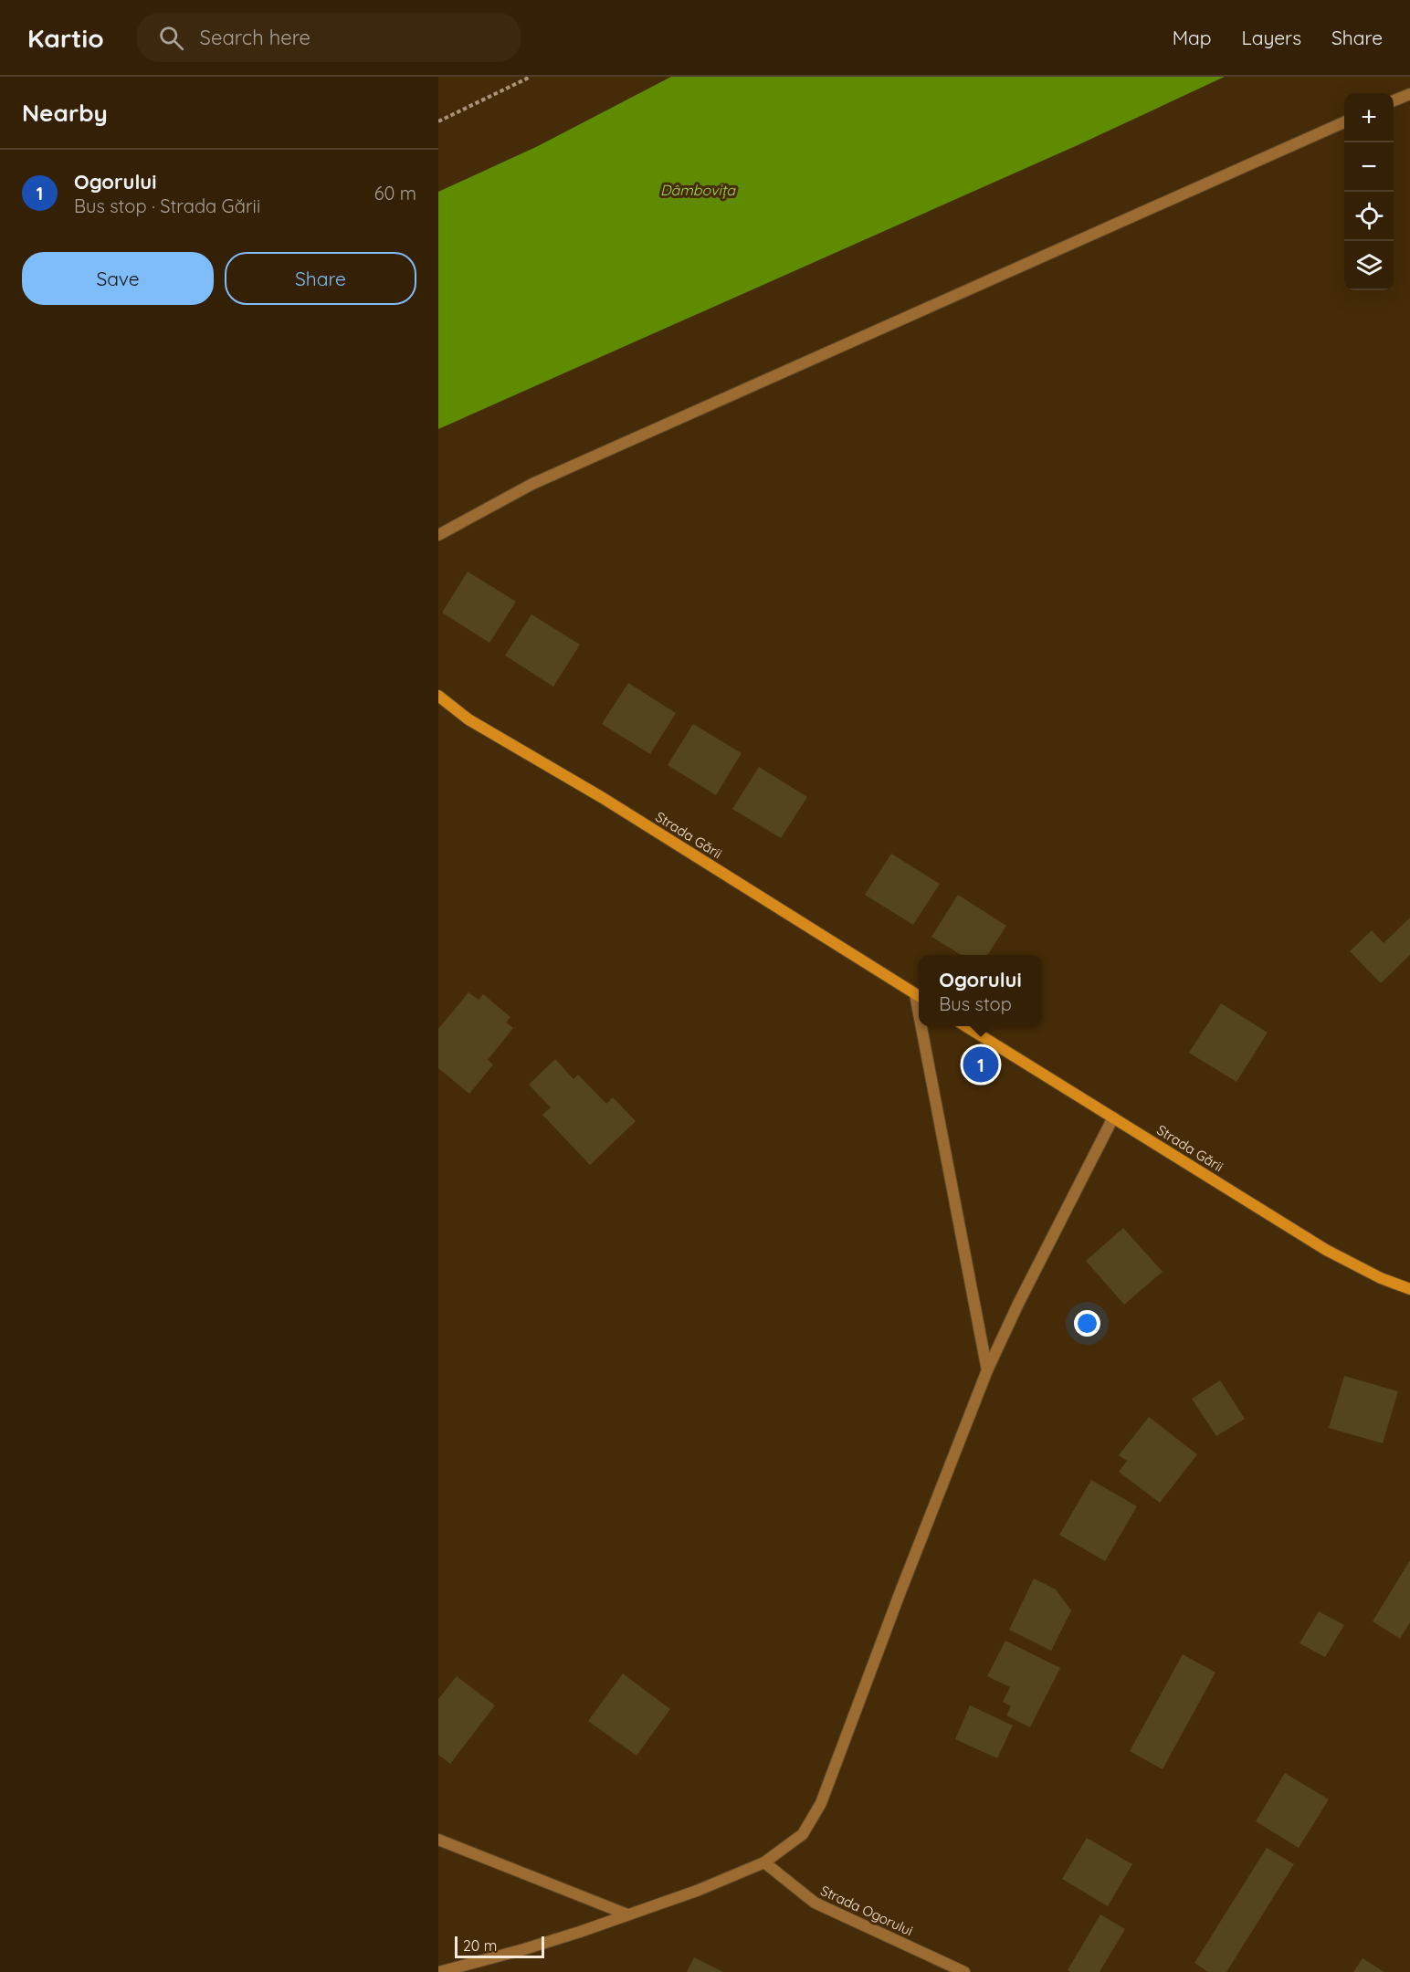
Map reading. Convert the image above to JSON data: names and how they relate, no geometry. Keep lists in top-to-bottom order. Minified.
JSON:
{"streets":{"street":["Strada Gării","Strada Ogorului"]},"water":["Dâmbovița"],"scale_bar":"20 m","page":{"header":"Kartio","search":"Search here","nav":["Map","Layers","Share"],"heading":"Nearby","map_buttons":["+","−"],"list":[{"mark":"1","name":"Ogorului","note":"Bus stop · Strada Gării","value":"60 m"}],"buttons":["Save","Share"],"popup":["Ogorului","Bus stop"],"pins":"1","scale":"20 m"}}
